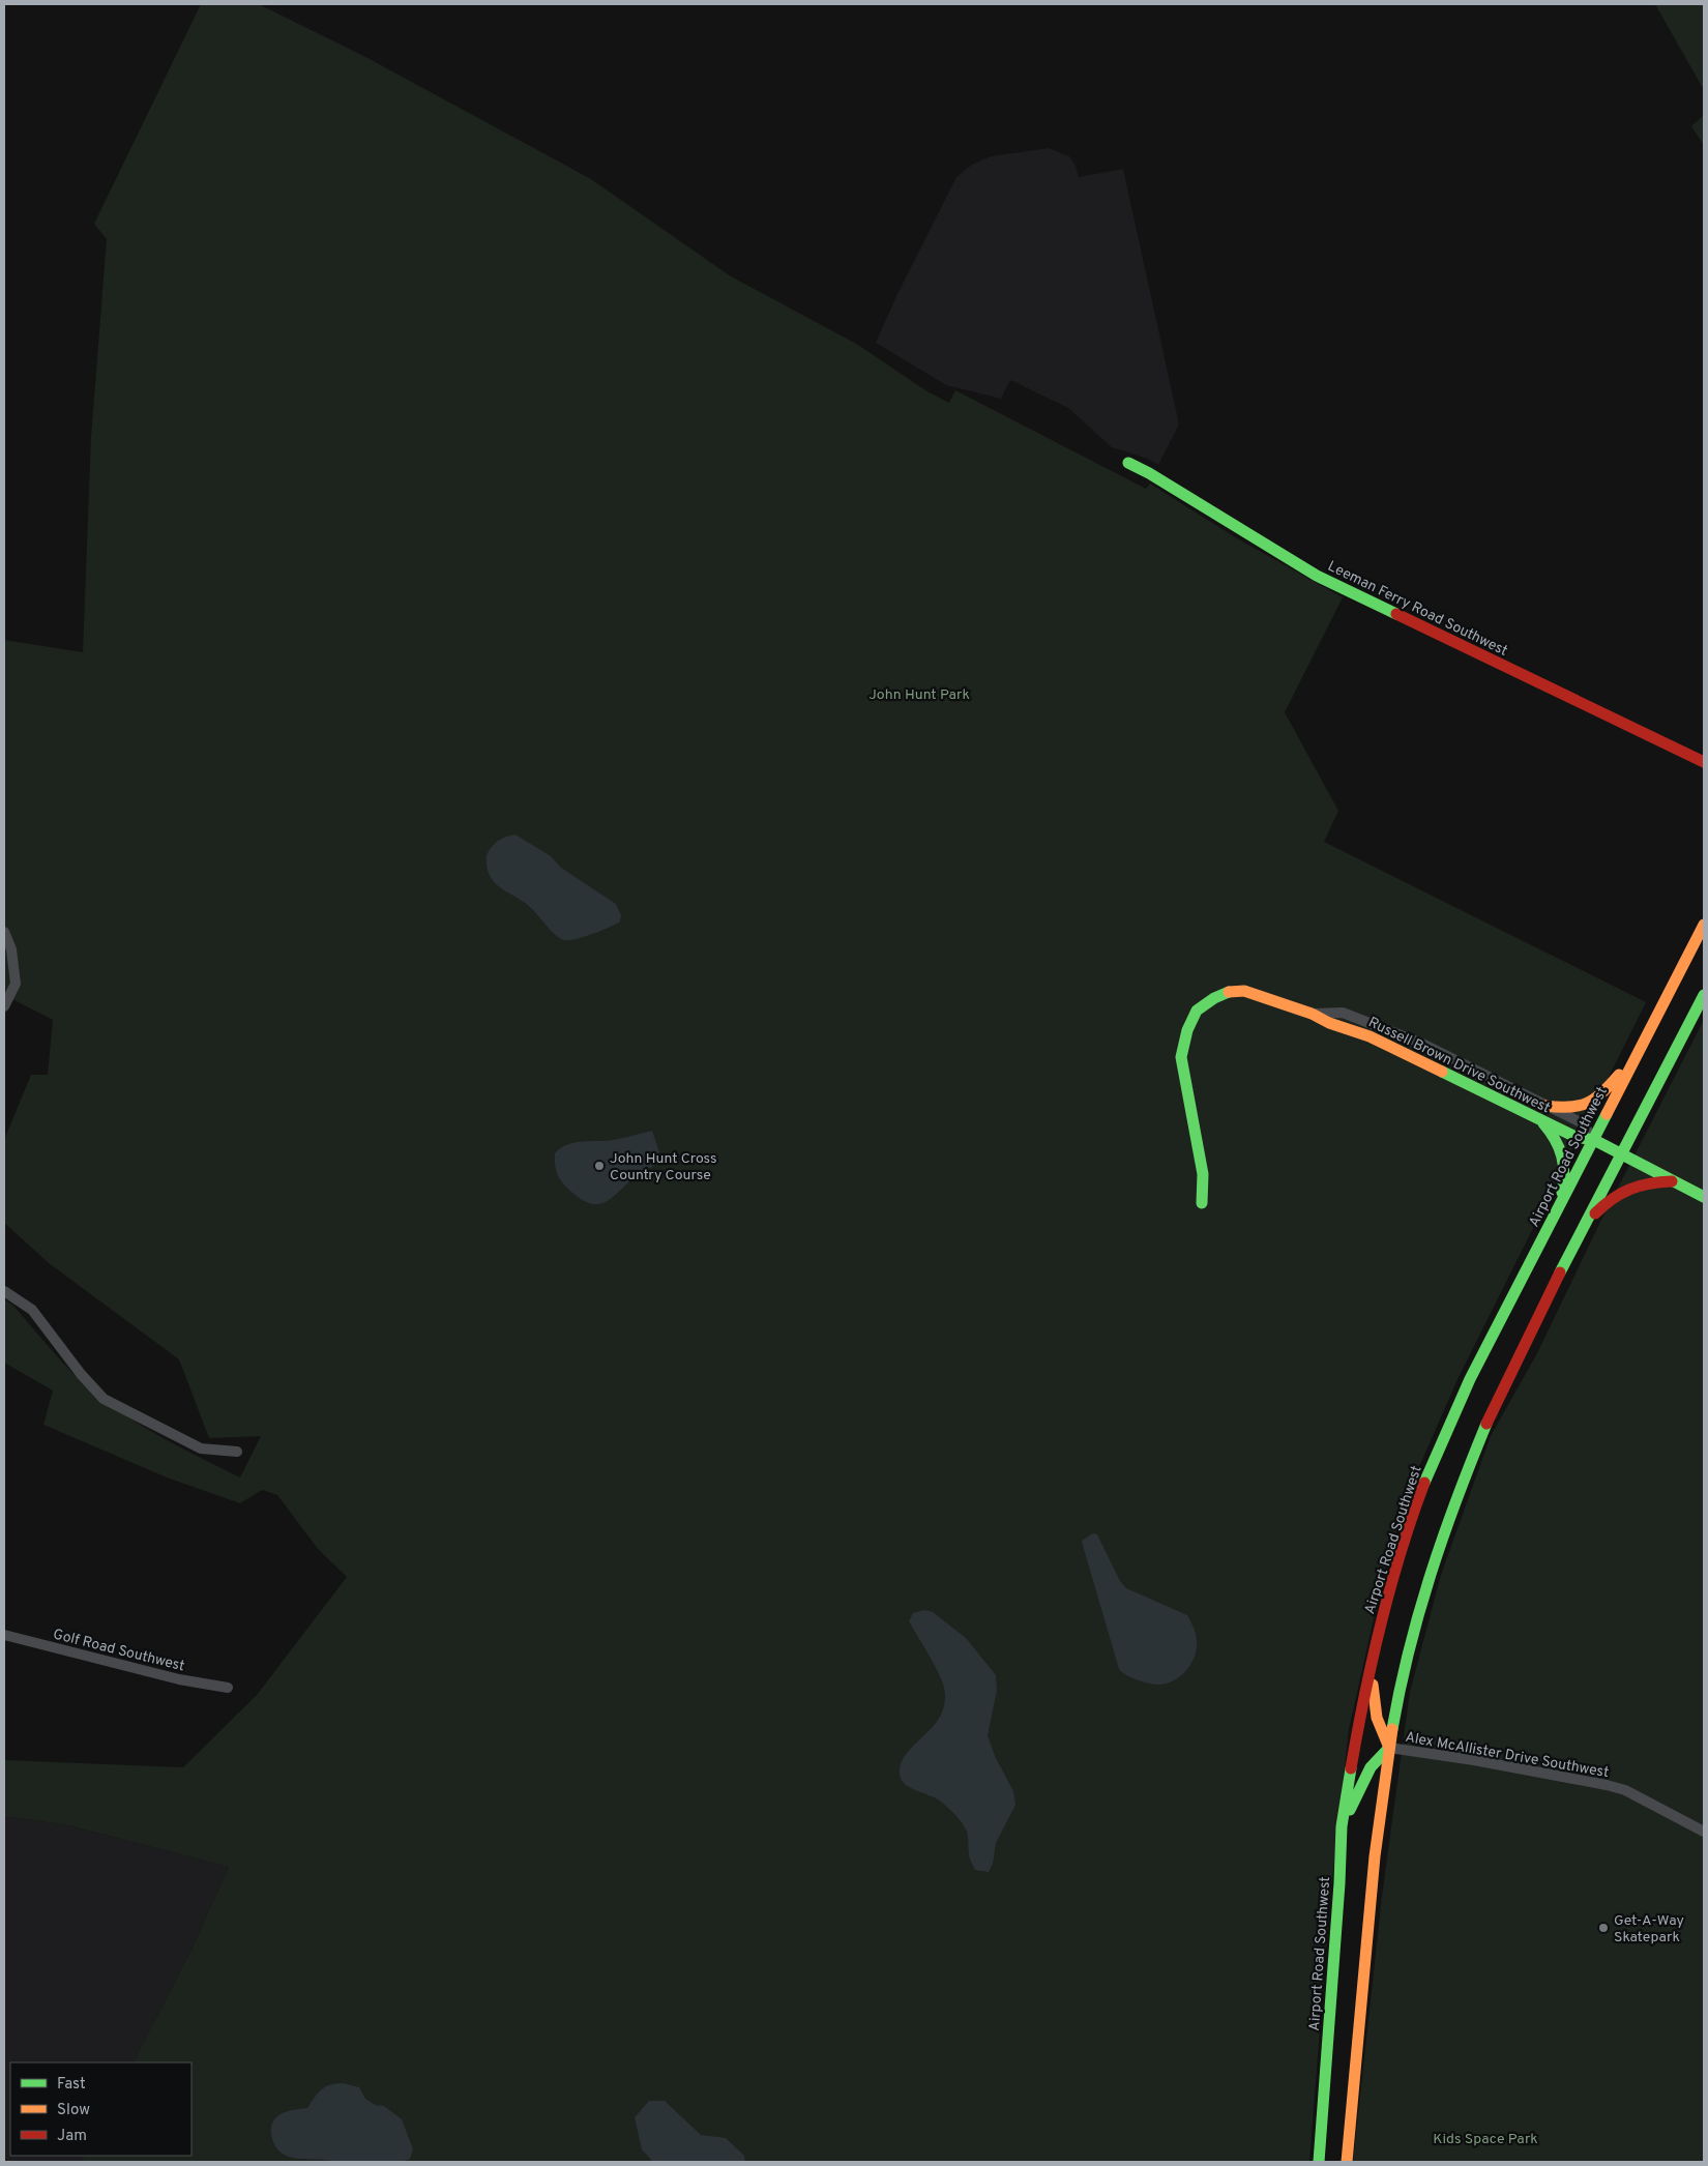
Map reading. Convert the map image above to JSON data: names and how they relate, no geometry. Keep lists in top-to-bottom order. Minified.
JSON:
{"streets":{"street":["Leeman Ferry Road Southwest","Russell Brown Drive Southwest","Airport Road Southwest","Golf Road Southwest","Alex McAllister Drive Southwest"]},"crossings":[["Russell Brown Drive Southwest","Airport Road Southwest"]],"parks":["John Hunt Park","Kids Space Park"],"places":["John Hunt Cross Country Course","Get-A-Way Skatepark"],"legend":["Fast","Slow","Jam"]}
